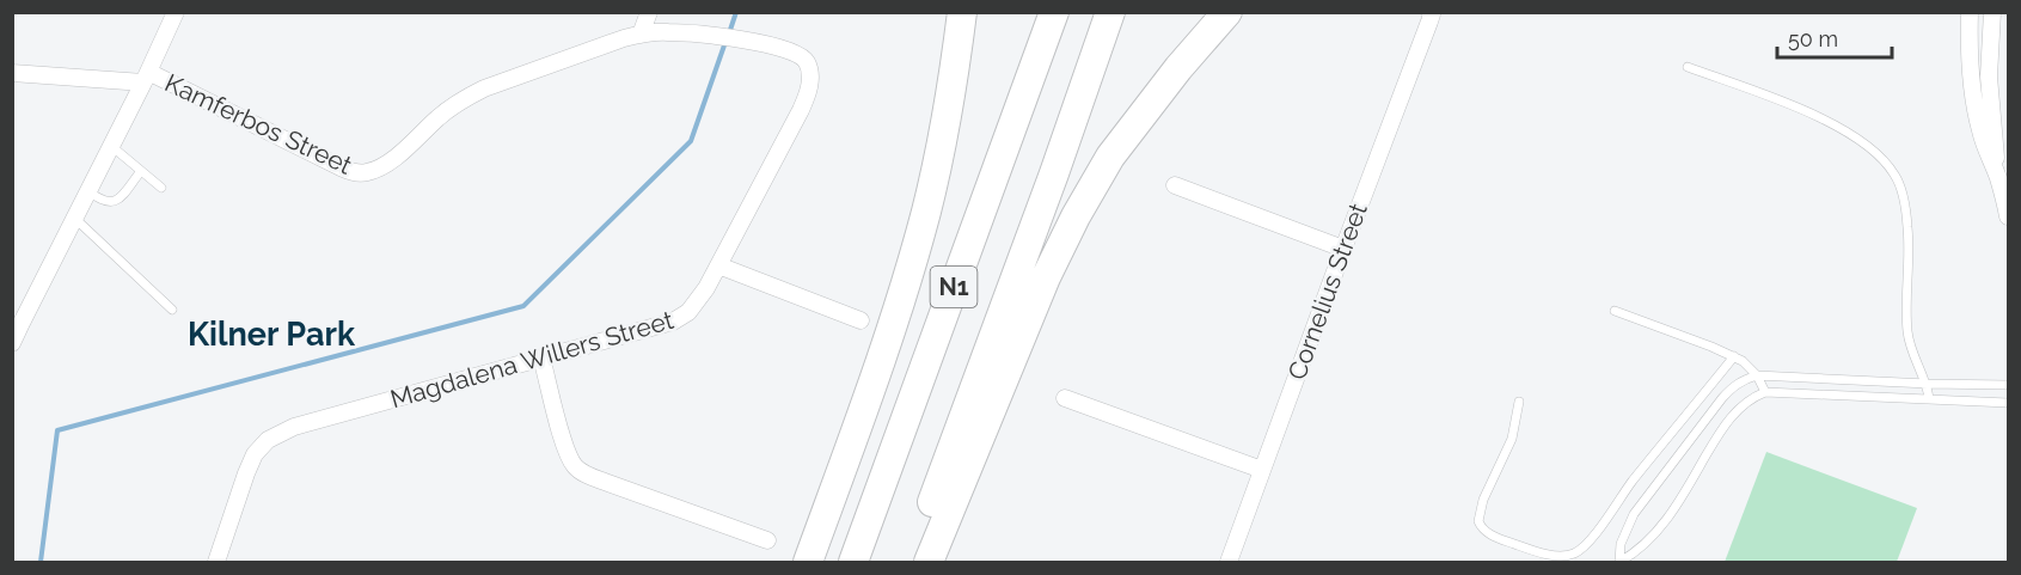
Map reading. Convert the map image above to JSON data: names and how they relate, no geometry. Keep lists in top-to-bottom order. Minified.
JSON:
{"streets":{"highway":["N1"],"street":["Kamferbos Street","Cornelius Street","Magdalena Willers Street"]},"crossings":[["Kamferbos Street","Magdalena Willers Street"]],"districts":["Kilner Park"],"scale_bar":"50 m"}
